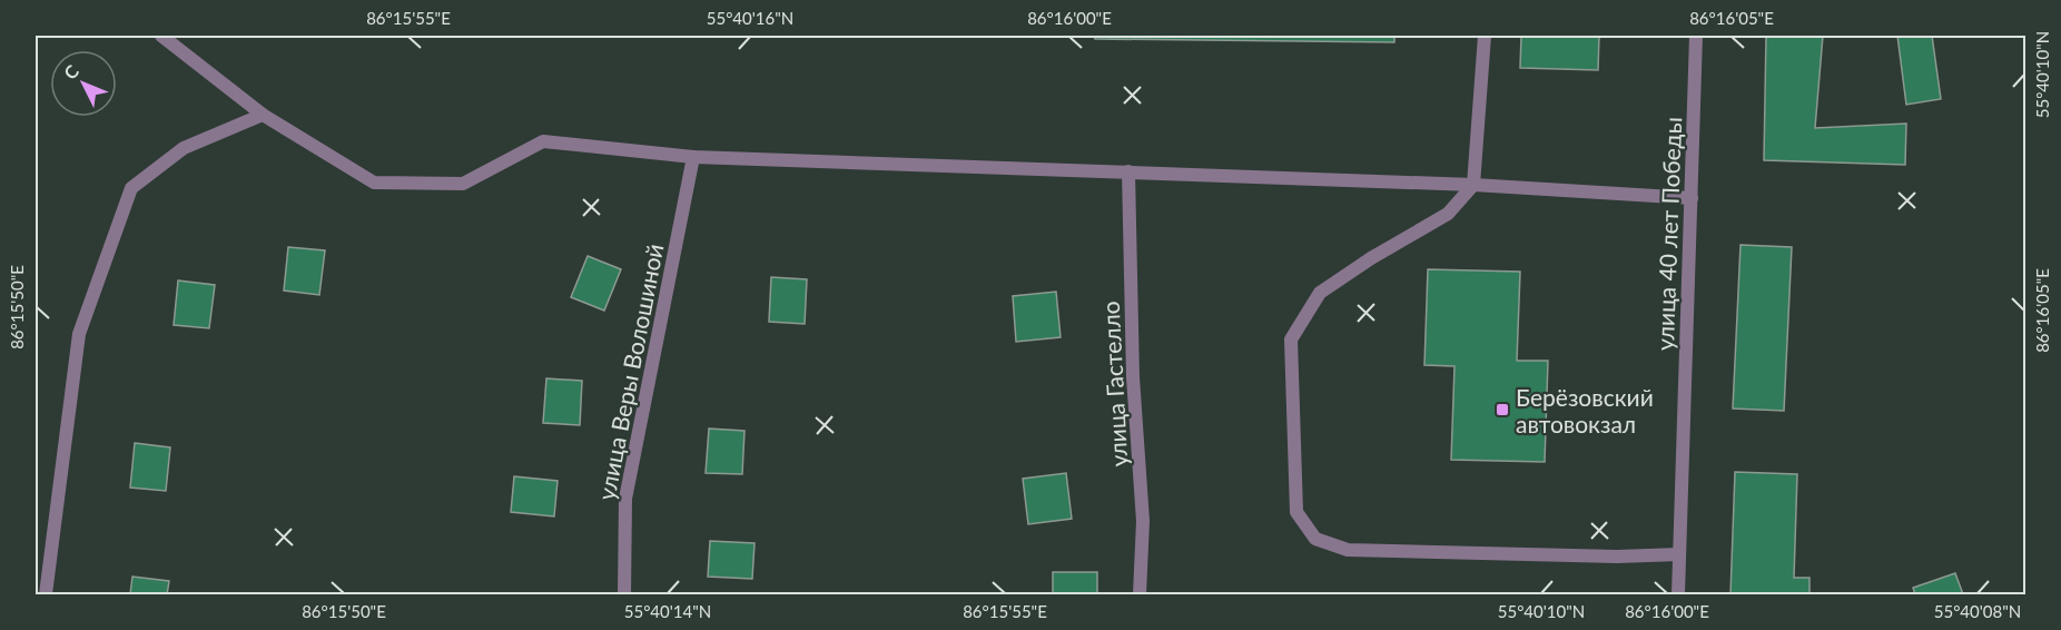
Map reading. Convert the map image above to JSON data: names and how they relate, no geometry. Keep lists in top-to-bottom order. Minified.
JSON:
{"streets":{"street":["улица 40 лет Победы","улица Веры Волошиной","улица Гастелло"]},"places":{"transit":["Берёзовский автовокзал"]},"north":"top left","coordinates":["86°15'55\"E","55°40'16\"N","86°16'00\"E","86°16'05\"E","55°40'10\"N","86°15'50\"E","55°40'14\"N","55°40'08\"N"]}
